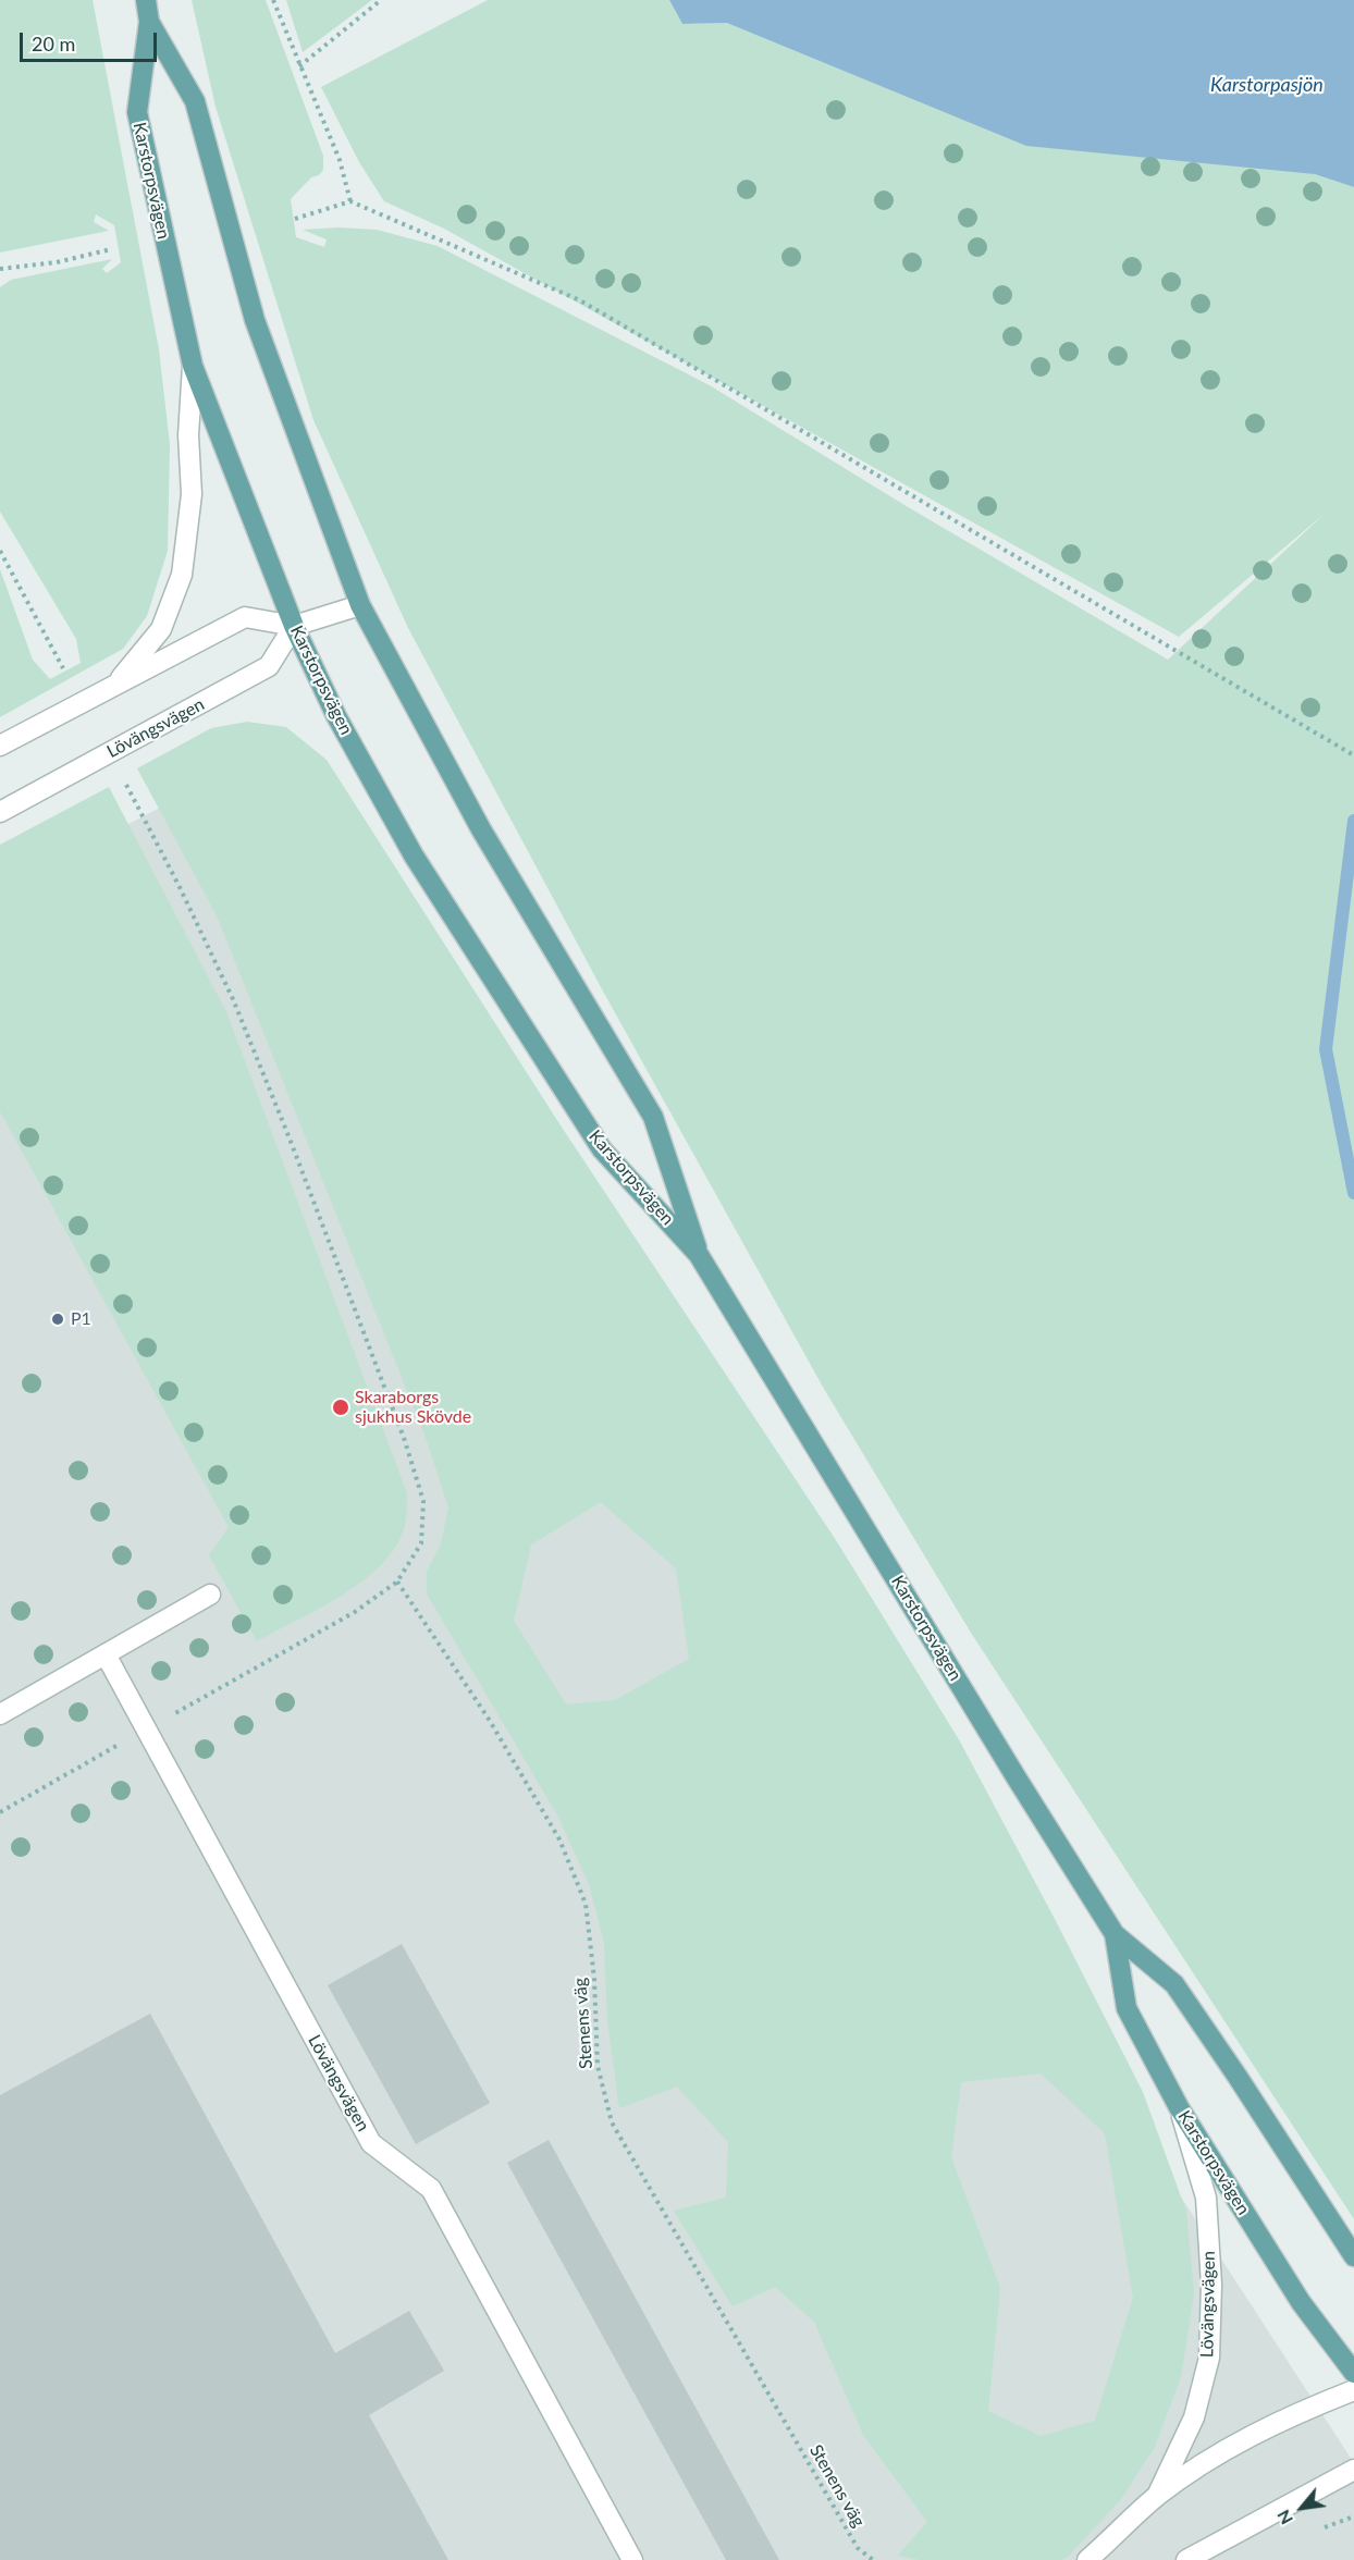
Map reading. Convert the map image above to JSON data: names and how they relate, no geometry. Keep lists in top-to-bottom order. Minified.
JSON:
{"streets":{"main road":["Karstorpsvägen"],"street":["Lövängsvägen"],"path":["Stenens väg"]},"crossings":[["Karstorpsvägen","Lövängsvägen"]],"water":["Karstorpasjön"],"places":["P1","Skaraborgs sjukhus Skövde"],"scale_bar":"20 m","north":"bottom left"}
